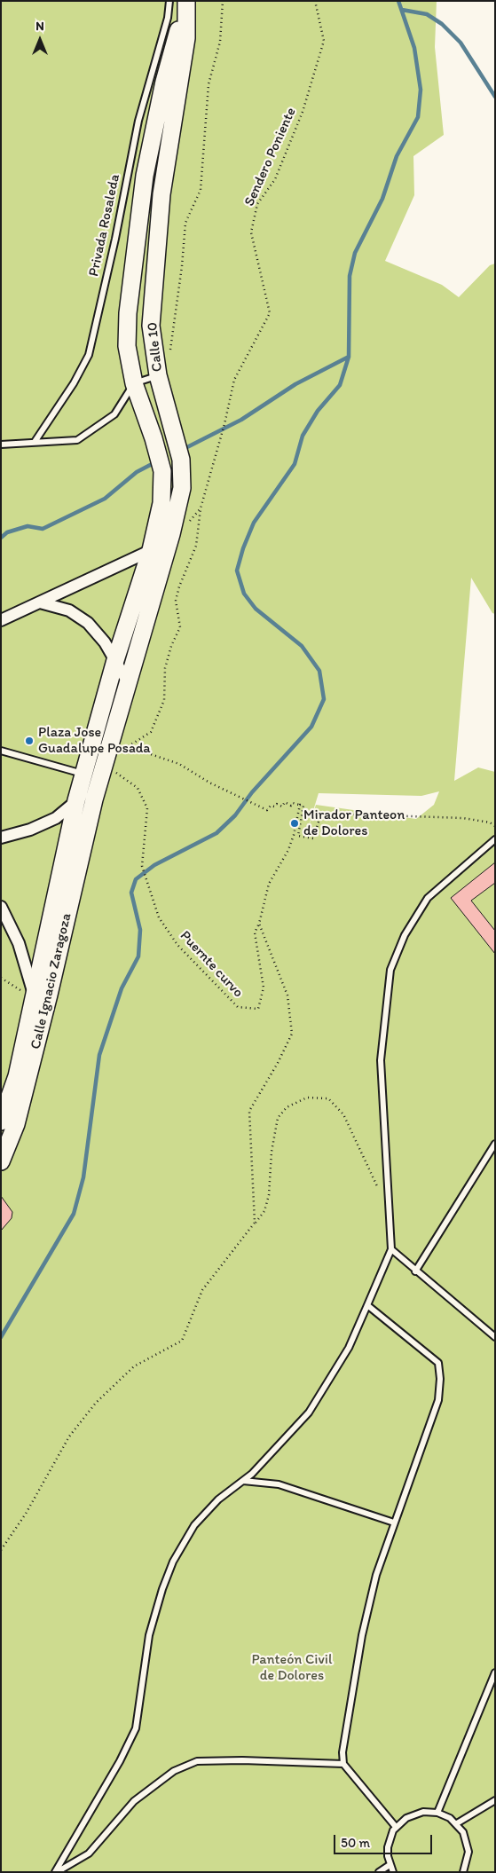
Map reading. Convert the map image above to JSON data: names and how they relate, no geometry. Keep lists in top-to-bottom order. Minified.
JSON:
{"streets":{"street":["Calle 10","Calle Ignacio Zaragoza"],"lane":["Privada Rosaleda"],"path":["Sendero Poniente","Puernte curvo"]},"crossings":[["Sendero Poniente","Calle 10"],["Calle 10","Calle Ignacio Zaragoza"],["Puernte curvo","Calle Ignacio Zaragoza"]],"parks":["Panteón Civil de Dolores"],"places":["Plaza Jose Guadalupe Posada","Mirador Panteon de Dolores"],"scale_bar":"50 m","north":"top"}
